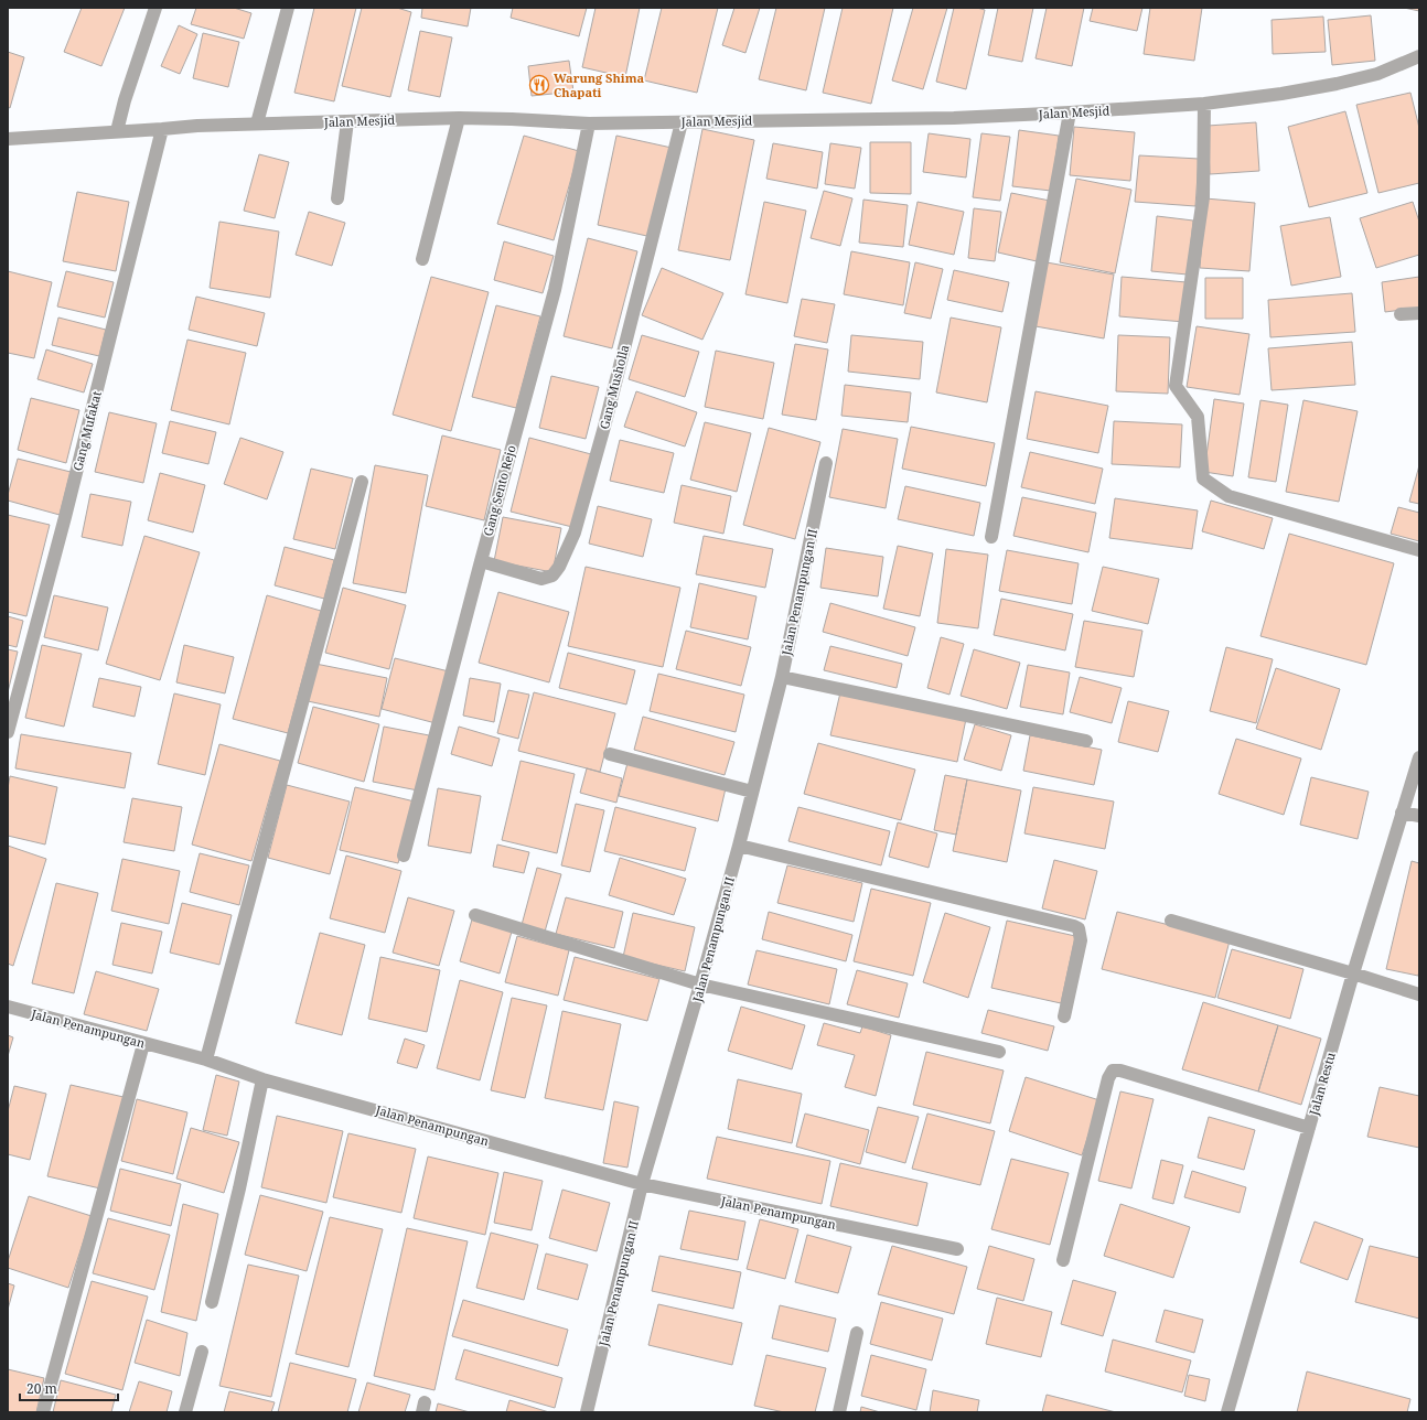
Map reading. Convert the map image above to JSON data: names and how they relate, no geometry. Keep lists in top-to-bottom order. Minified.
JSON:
{"streets":{"street":["Jalan Mesjid","Gang Musholla","Gang Mufakat","Gang Sento Rejo","Jalan Penampungan II","Jalan Penampungan","Jalan Restu"]},"crossings":[["Jalan Mesjid","Gang Musholla"],["Jalan Mesjid","Gang Mufakat"],["Jalan Mesjid","Gang Sento Rejo"],["Gang Musholla","Gang Sento Rejo"],["Jalan Penampungan II","Jalan Penampungan"]],"places":{"restaurant":["Warung Shima Chapati"]},"scale_bar":"20 m"}
